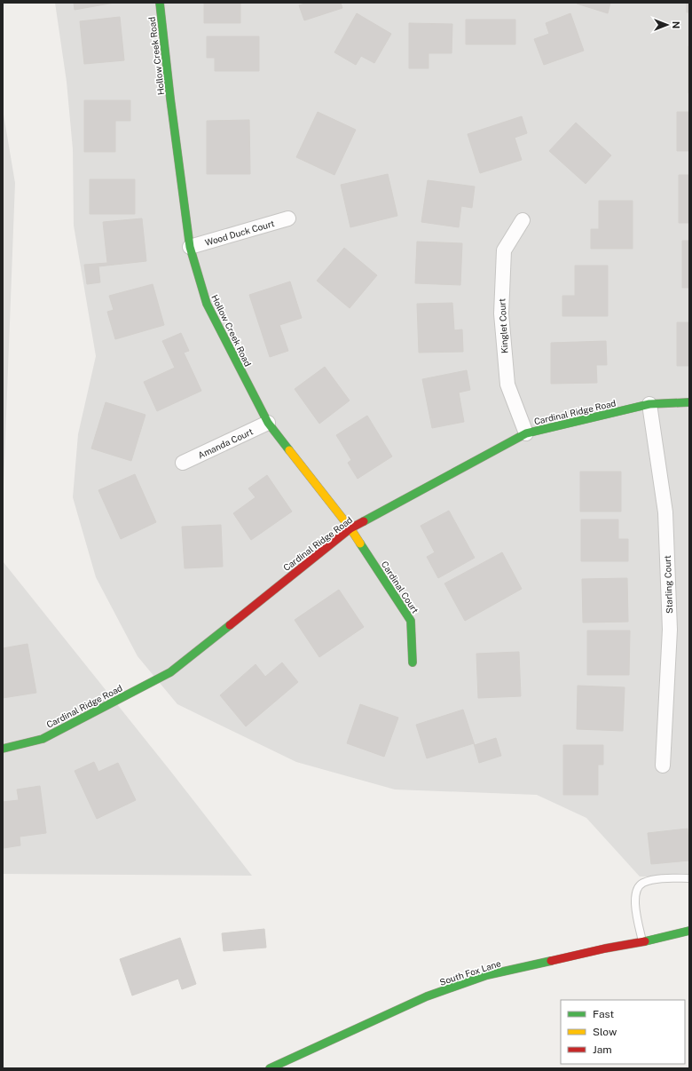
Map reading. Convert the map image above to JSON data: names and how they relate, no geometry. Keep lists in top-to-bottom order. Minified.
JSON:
{"streets":{"street":["Hollow Creek Road","Wood Duck Court","Kinglet Court","Cardinal Ridge Road","Amanda Court","Starling Court","Cardinal Court","South Fox Lane"]},"crossings":[["Hollow Creek Road","Wood Duck Court"],["Hollow Creek Road","Cardinal Ridge Road"],["Hollow Creek Road","Amanda Court"],["Hollow Creek Road","Cardinal Court"],["Kinglet Court","Cardinal Ridge Road"],["Cardinal Ridge Road","Starling Court"],["Cardinal Ridge Road","Cardinal Court"]],"legend":["Fast","Slow","Jam"],"north":"right"}
